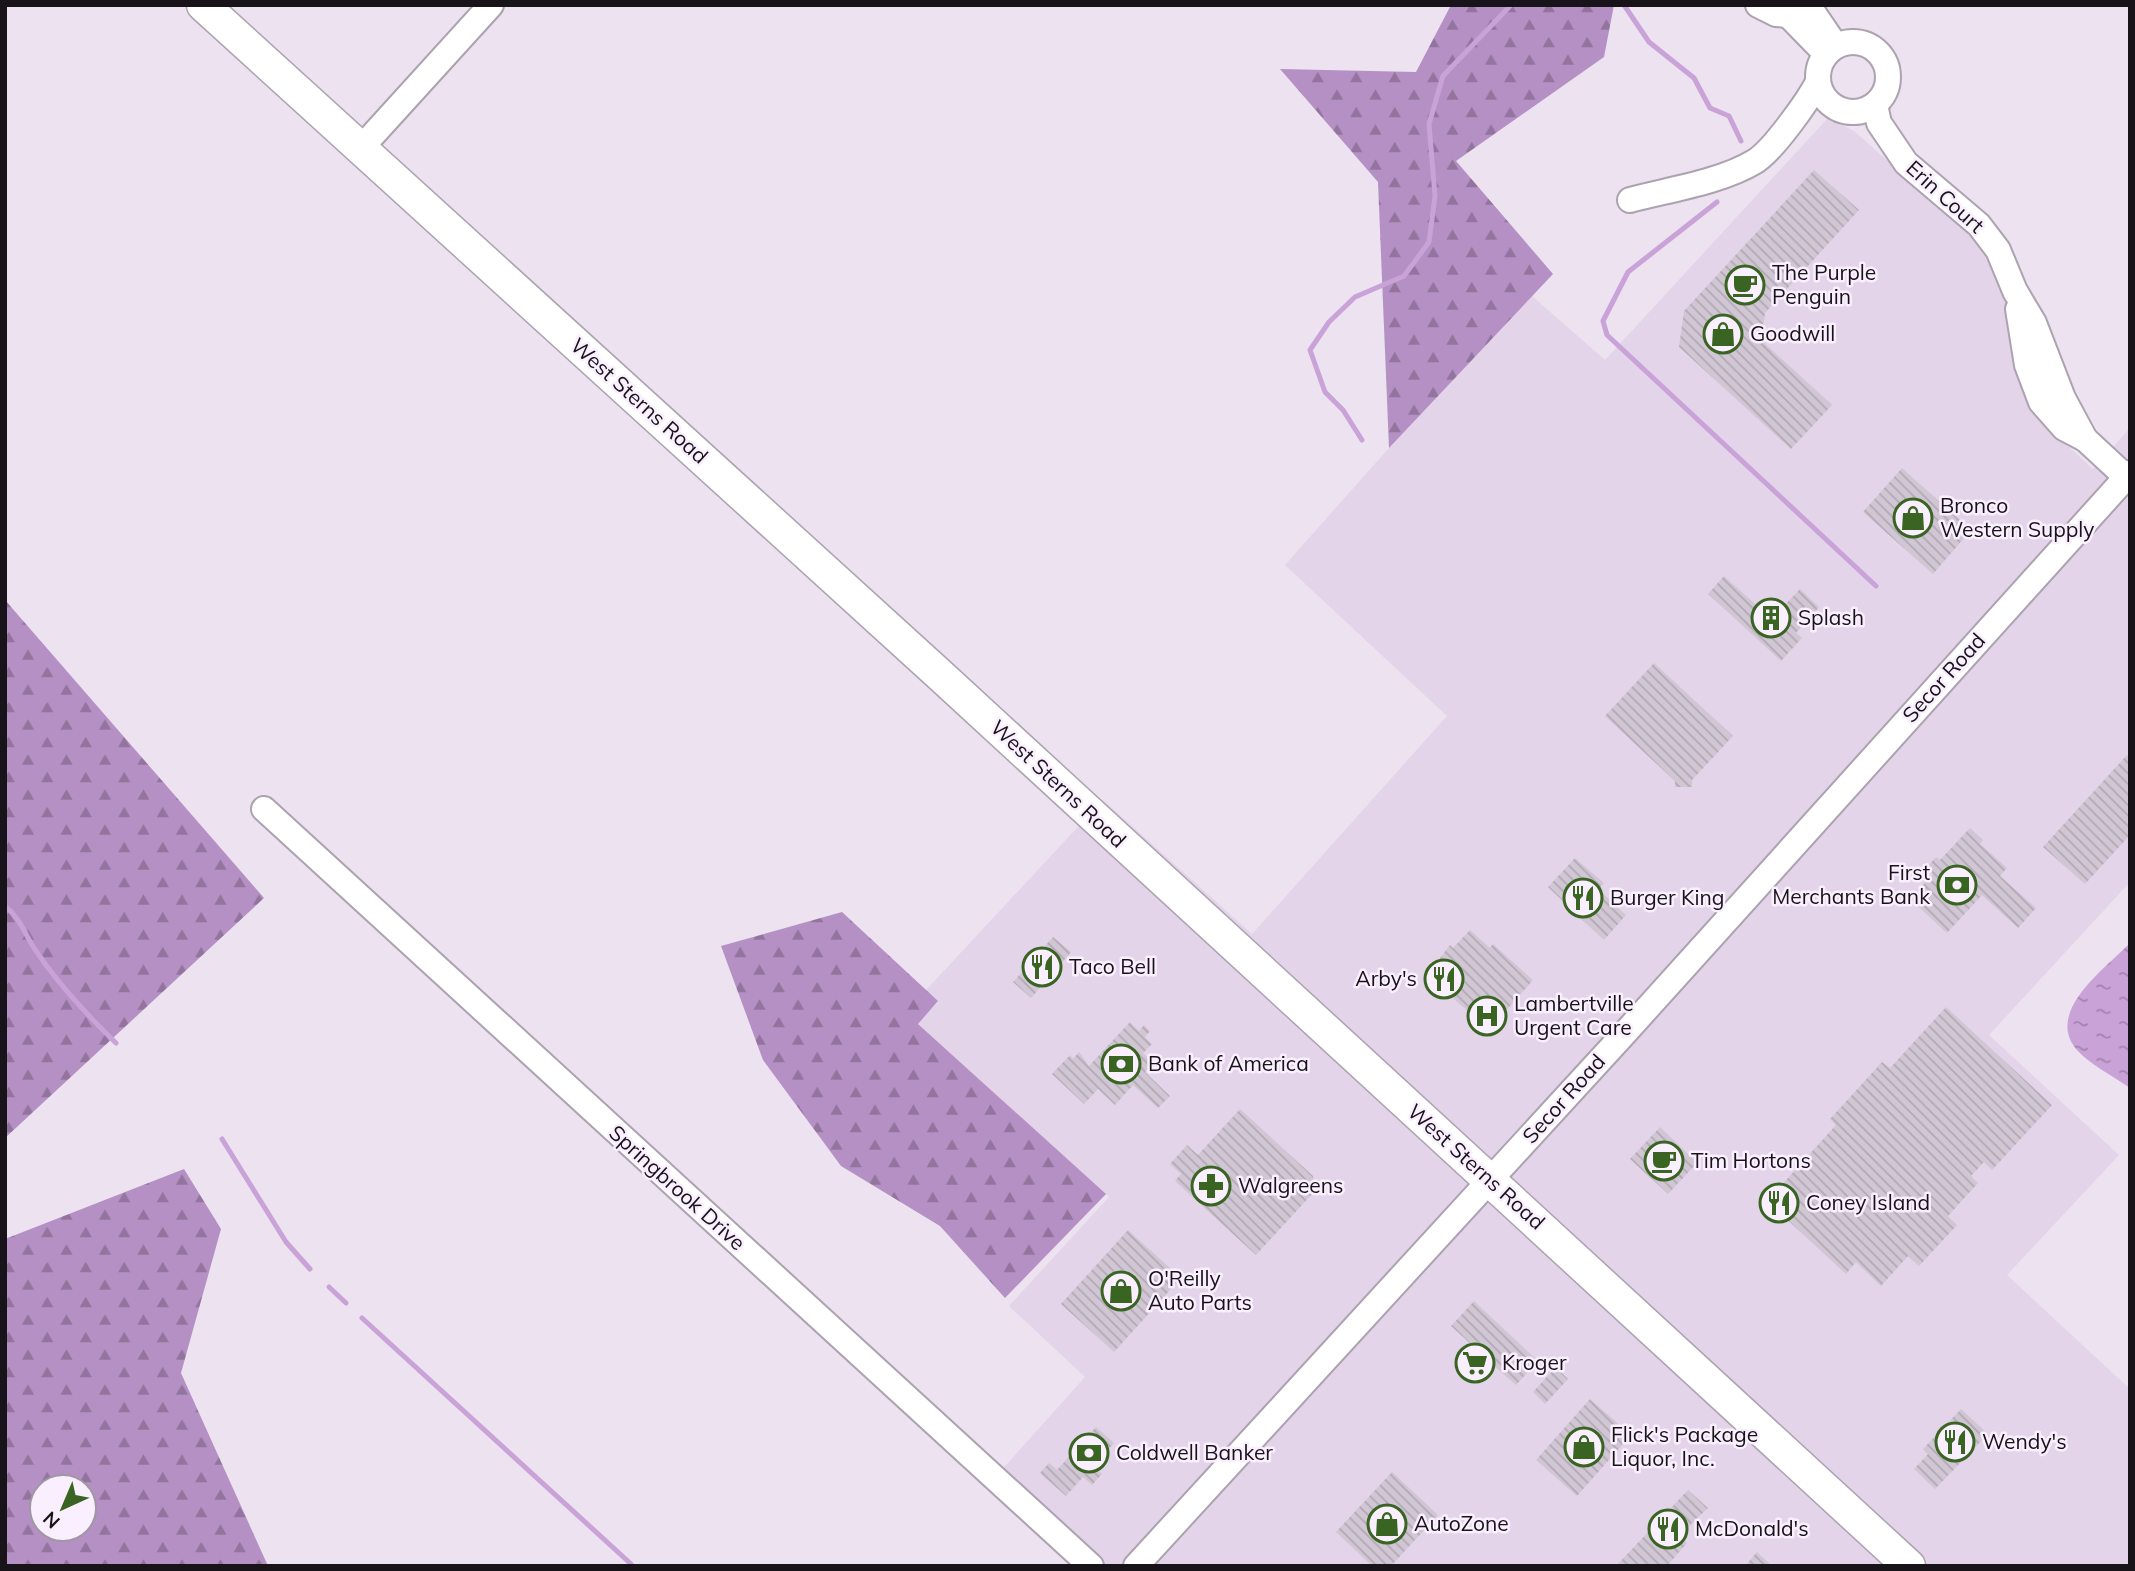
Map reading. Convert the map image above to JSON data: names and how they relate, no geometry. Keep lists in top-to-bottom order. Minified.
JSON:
{"streets":{"main road":["West Sterns Road"],"street":["Erin Court","Secor Road","Springbrook Drive"]},"crossings":[["Erin Court","Secor Road"],["West Sterns Road","Secor Road"]],"places":{"cafe":["The Purple Penguin","Tim Hortons"],"shop":["Goodwill","Bronco Western Supply","O'Reilly Auto Parts","Flick's Package Liquor, Inc.","AutoZone"],"building":["Splash"],"bank":["First Merchants Bank","Bank of America","Coldwell Banker"],"restaurant":["Burger King","Taco Bell","Arby's","Coney Island","Wendy's","McDonald's"],"hospital":["Lambertville Urgent Care"],"pharmacy":["Walgreens"],"supermarket":["Kroger"]},"north":"bottom left"}
